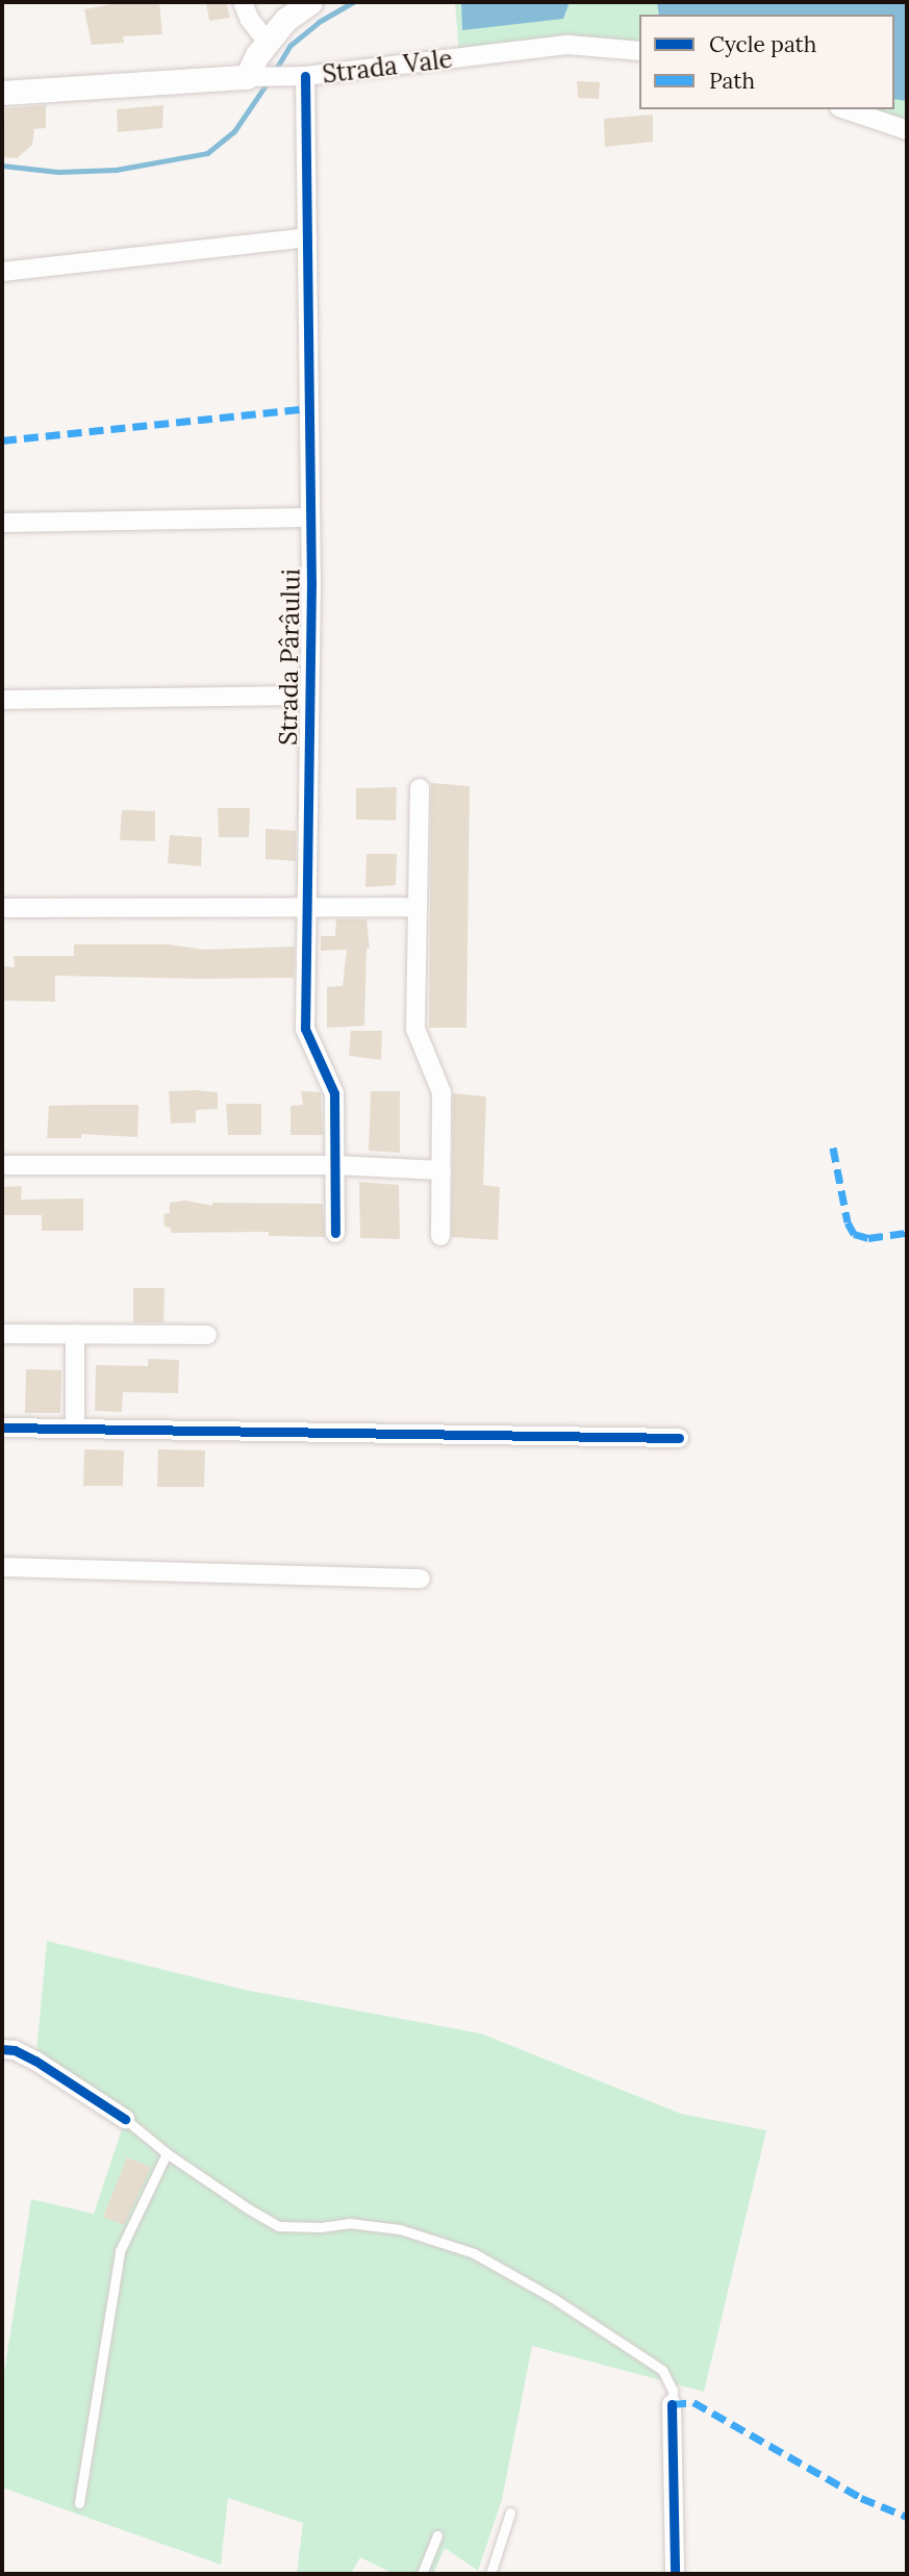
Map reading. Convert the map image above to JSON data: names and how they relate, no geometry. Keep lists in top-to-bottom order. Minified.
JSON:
{"streets":{"street":["Strada Vale","Strada Pârâului"]},"crossings":[["Strada Vale","Strada Pârâului"]],"legend":["Cycle path","Path"]}
